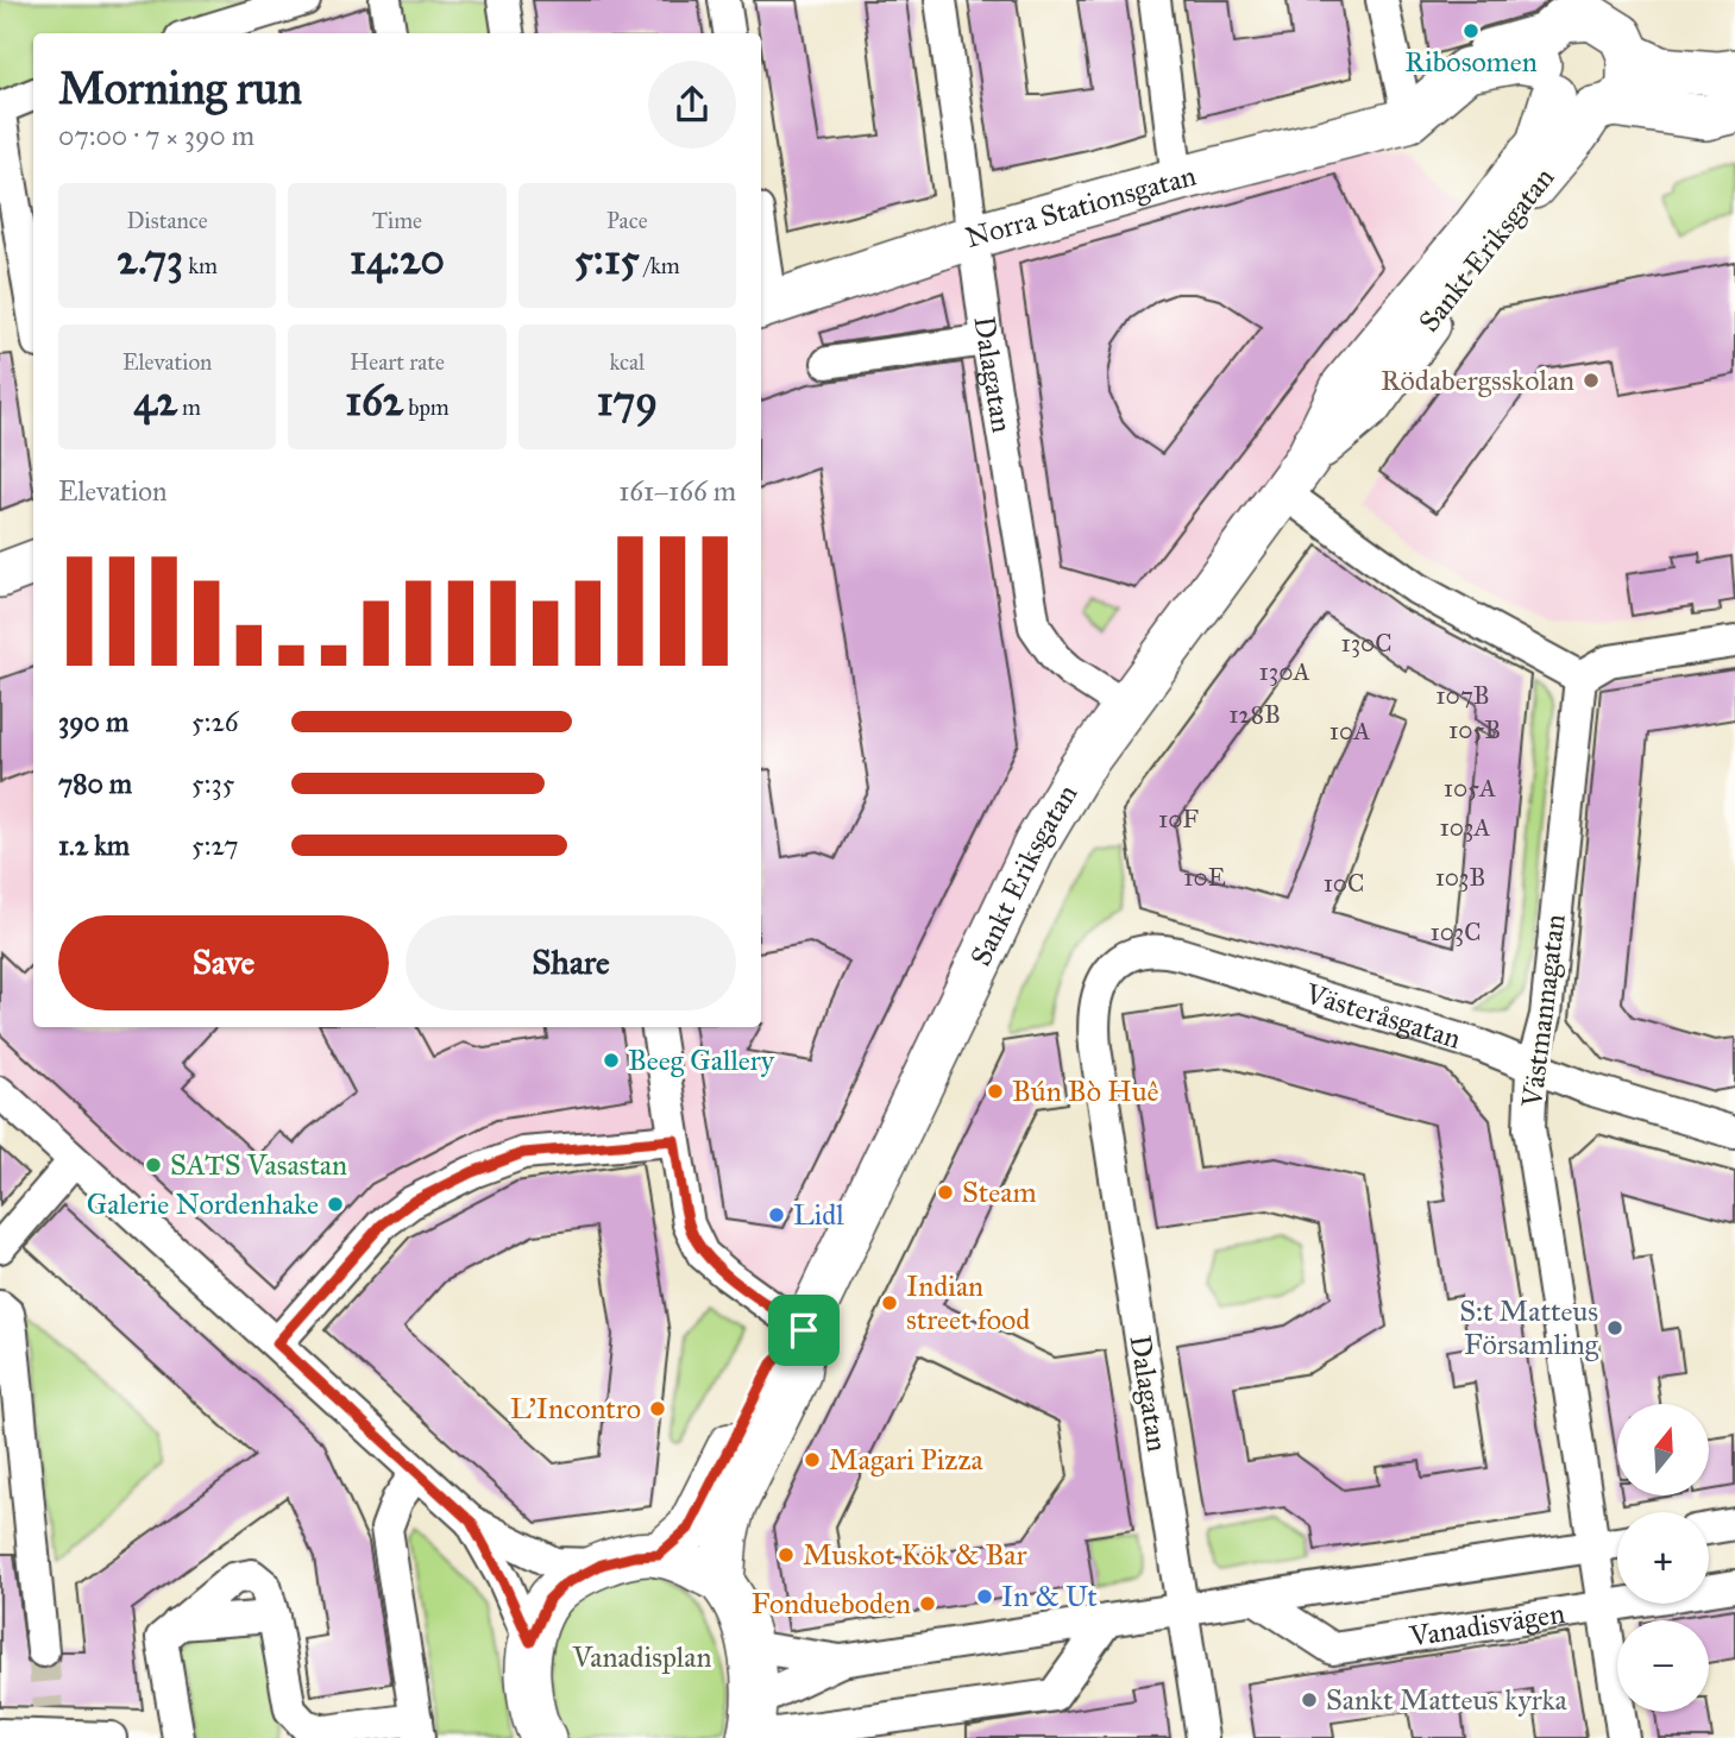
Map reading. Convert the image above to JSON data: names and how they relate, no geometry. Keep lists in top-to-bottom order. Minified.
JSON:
{"streets":{"main road":["Norra Stationsgatan","Sankt Eriksgatan"],"street":["Dalagatan","Västmannagatan","Västeråsgatan","Vanadisvägen"]},"crossings":[["Norra Stationsgatan","Sankt Eriksgatan"],["Norra Stationsgatan","Dalagatan"],["Sankt Eriksgatan","Dalagatan"],["Dalagatan","Västeråsgatan"],["Västmannagatan","Västeråsgatan"],["Västmannagatan","Vanadisvägen"]],"parks":["Vanadisplan"],"places":["Ribosomen","Rödabergsskolan","Beeg Gallery","Bún Bò Huê","SATS Vasastan","Steam","Galerie Nordenhake","Lidl","Indian street food","S:t Matteus Församling","L'Incontro","Magari Pizza","Muskot Kök & Bar","In & Ut","Fondueboden","Sankt Matteus kyrka"],"house_numbers":["130C","130A","107B","128B","105B","10A","105A","10F","103A","10E","103B","10C","103C"],"north":"top","page":{"heading":["Morning run","07:00 · 7 × 390 m"],"stats":[["Distance","2.73 km"],["Time","14:20"],["Pace","5:15 /km"],["Elevation","42 m"],["Heart rate","162 bpm"],["kcal","179"]],"chart":["Elevation","161–166 m"],"list":[{"name":"390 m","note":"5:26"},{"name":"780 m","note":"5:35"},{"name":"1.2 km","note":"5:27"}],"buttons":["Save","Share"],"map_buttons":["+","−"]}}
